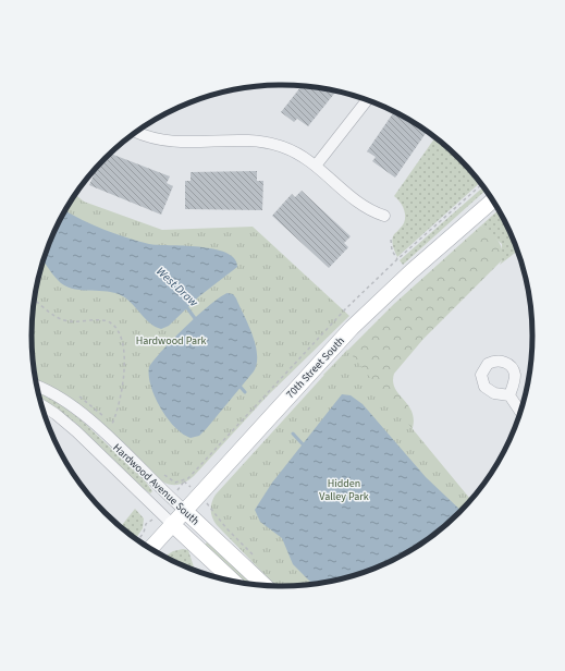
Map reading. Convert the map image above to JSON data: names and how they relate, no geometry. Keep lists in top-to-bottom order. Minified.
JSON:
{"streets":{"main road":["70th Street South","Hardwood Avenue South"]},"crossings":[["70th Street South","Hardwood Avenue South"]],"water":["West Draw"],"parks":["Hardwood Park","Hidden Valley Park"]}
